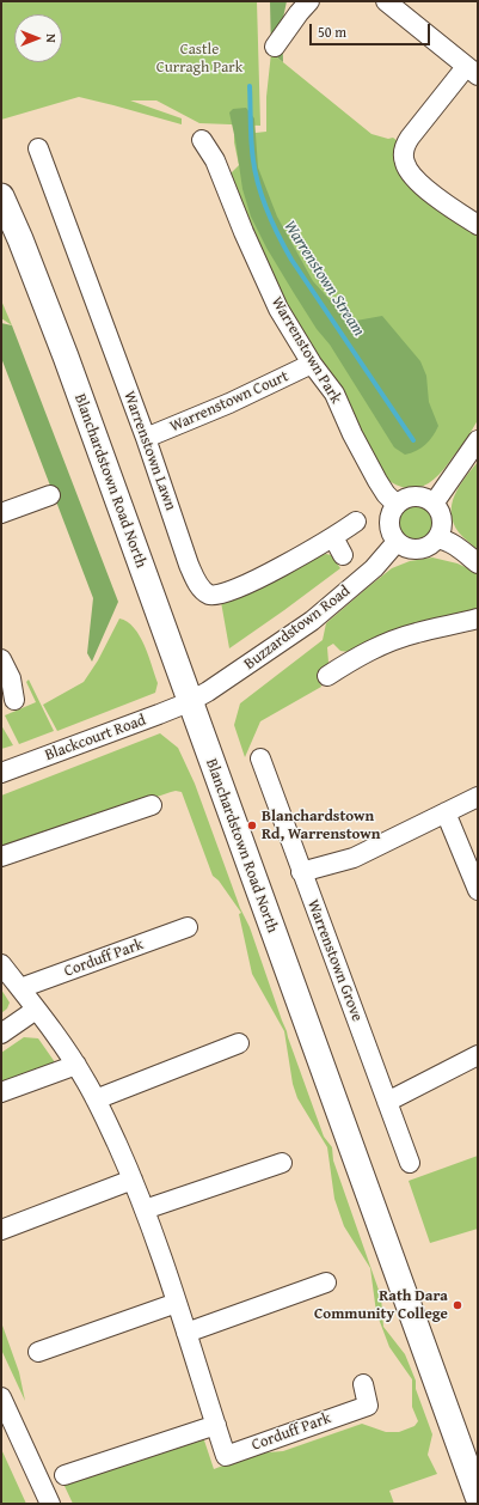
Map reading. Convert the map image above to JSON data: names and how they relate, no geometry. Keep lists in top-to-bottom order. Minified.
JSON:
{"streets":{"main road":["Blanchardstown Road North"],"street":["Warrenstown Park","Warrenstown Court","Warrenstown Lawn","Buzzardstown Road","Blackcourt Road","Corduff Park","Warrenstown Grove"]},"crossings":[["Warrenstown Park","Warrenstown Court"],["Warrenstown Park","Buzzardstown Road"],["Warrenstown Court","Warrenstown Lawn"],["Blanchardstown Road North","Buzzardstown Road"],["Blanchardstown Road North","Blackcourt Road"],["Buzzardstown Road","Blackcourt Road"]],"water":["Warrenstown Stream"],"parks":["Castle Curragh Park"],"places":["Blanchardstown Rd, Warrenstown","Rath Dara Community College"],"scale_bar":"50 m","north":"right"}
